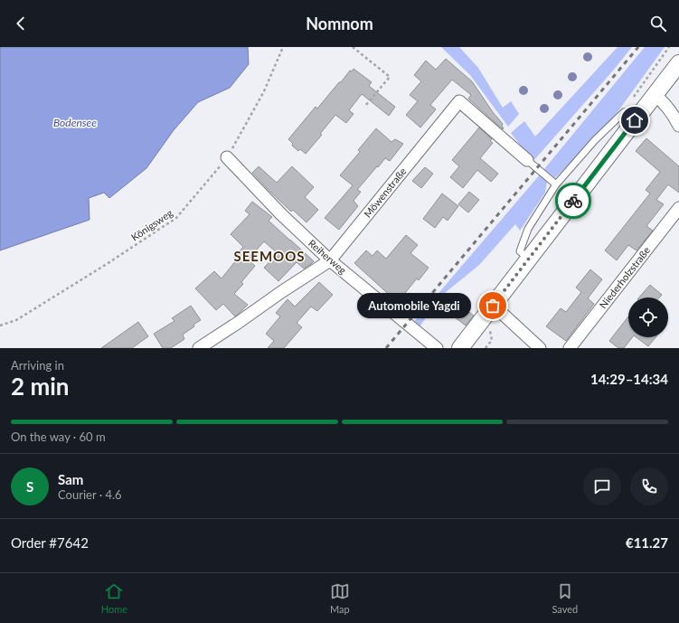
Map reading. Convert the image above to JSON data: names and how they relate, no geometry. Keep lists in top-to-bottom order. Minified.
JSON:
{"streets":{"street":["Möwenstraße","Reiherweg","Niederholzstraße"],"path":["Königsweg"]},"crossings":[["Möwenstraße","Reiherweg"],["Königsweg","Reiherweg"]],"districts":["SEEMOOS"],"water":["Bodensee"],"places":["Automobile Yagdi"],"page":{"header":"Nomnom","bubble":"Automobile Yagdi","heading":["2 min","Arriving in","14:29–14:34"],"panel":["Sam","Courier · 4.6","Order #7642","€11.27"],"bar":"On the way · 60 m","round":"S","tabs":["Home","Map","Saved"]}}
